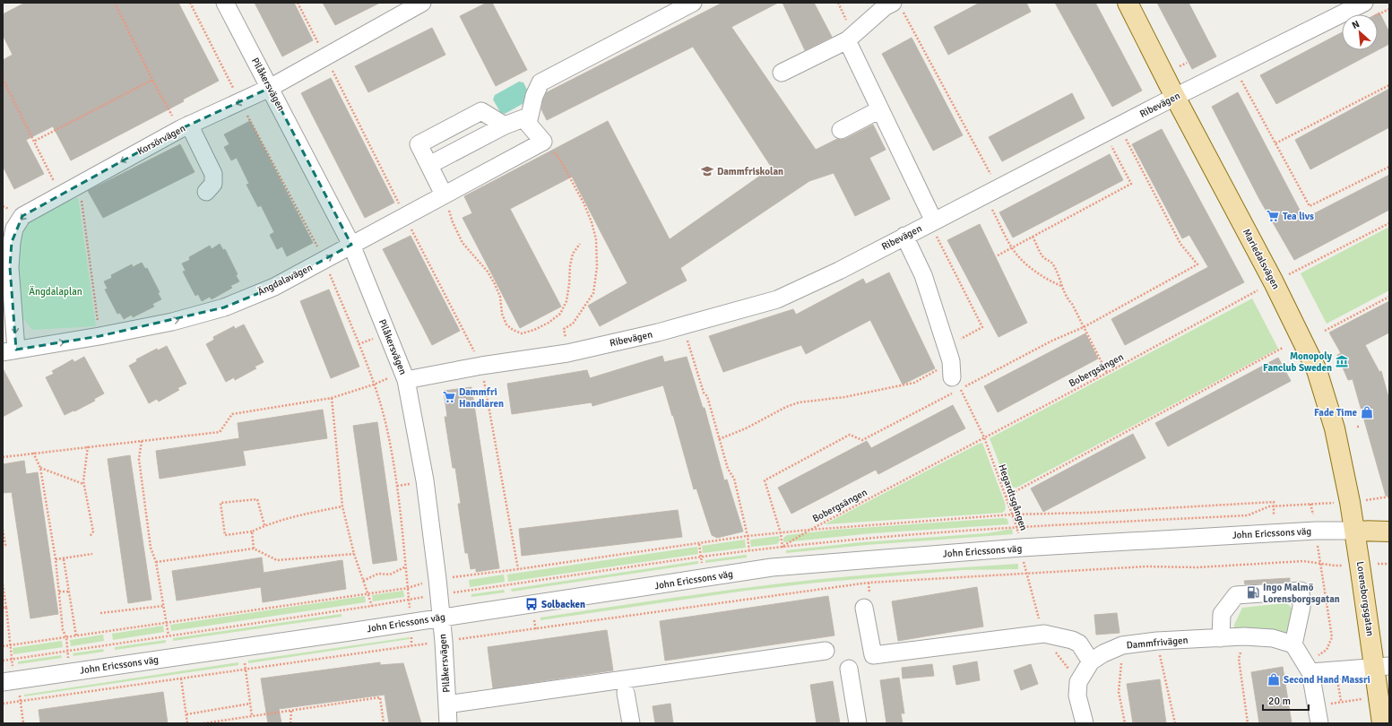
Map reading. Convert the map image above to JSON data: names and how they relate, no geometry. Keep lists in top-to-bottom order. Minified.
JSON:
{"streets":{"main road":["Mariedalsvägen","John Ericssons väg","Lorensborgsgatan"],"street":["Pilåkersvägen","Ribevägen","Korsörvägen","Ängdalavägen","Dammfrivägen"],"path":["Bobergsängen","Hegardtsgången"]},"crossings":[["Pilåkersvägen","Ribevägen"],["Pilåkersvägen","Korsörvägen"],["Pilåkersvägen","Ängdalavägen"],["Pilåkersvägen","John Ericssons väg"],["Ribevägen","Mariedalsvägen"],["Korsörvägen","Ängdalavägen"],["Mariedalsvägen","Bobergsängen"],["Mariedalsvägen","John Ericssons väg"],["Mariedalsvägen","Lorensborgsgatan"],["Bobergsängen","Hegardtsgången"],["Hegardtsgången","John Ericssons väg"],["John Ericssons väg","Lorensborgsgatan"]],"one_way":["Korsörvägen","Ängdalavägen"],"parks":["Ängdalaplan"],"places":{"school or university":["Dammfriskolan"],"supermarket":["Tea livs","Dammfri Handlaren"],"museum":["Monopoly Fanclub Sweden"],"shop":["Fade Time","Second Hand Massri"],"fuel station":["Ingo Malmö Lorensborgsgatan"],"bus stop":["Solbacken"]},"scale_bar":"20 m","north":"top left"}
